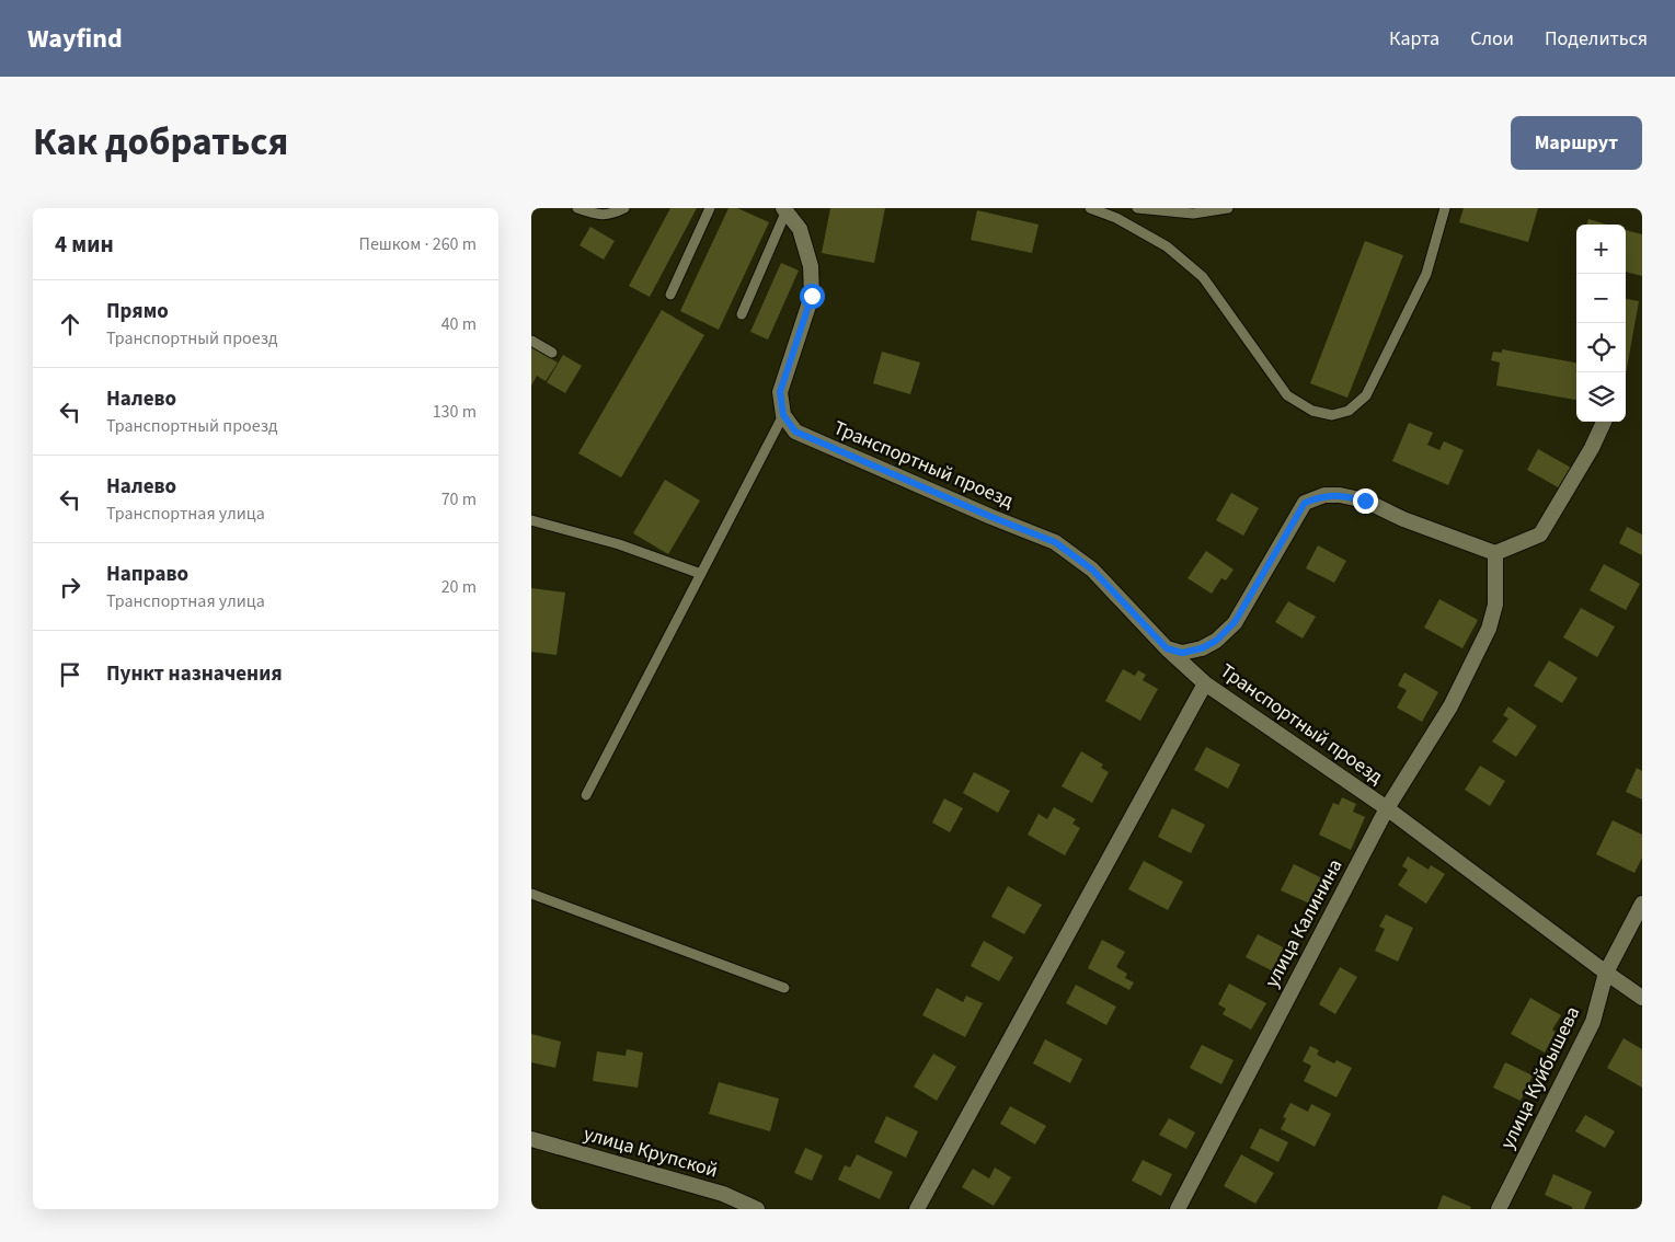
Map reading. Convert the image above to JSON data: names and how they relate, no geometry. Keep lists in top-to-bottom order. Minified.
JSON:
{"streets":{"street":["Транспортный проезд","улица Калинина","улица Куйбышева","улица Крупской"]},"crossings":[["Транспортный проезд","улица Калинина"],["Транспортный проезд","улица Куйбышева"]],"page":{"header":"Wayfind","nav":["Карта","Слои","Поделиться"],"title":"Как добраться","buttons":"Маршрут","heading":["4 мин","Пешком · 260 m"],"map_buttons":["+","−"],"list":[["Прямо","Транспортный проезд","40 m"],["Налево","Транспортный проезд","130 m"],["Налево","Транспортная улица","70 m"],["Направо","Транспортная улица","20 m"],"Пункт назначения"]}}
